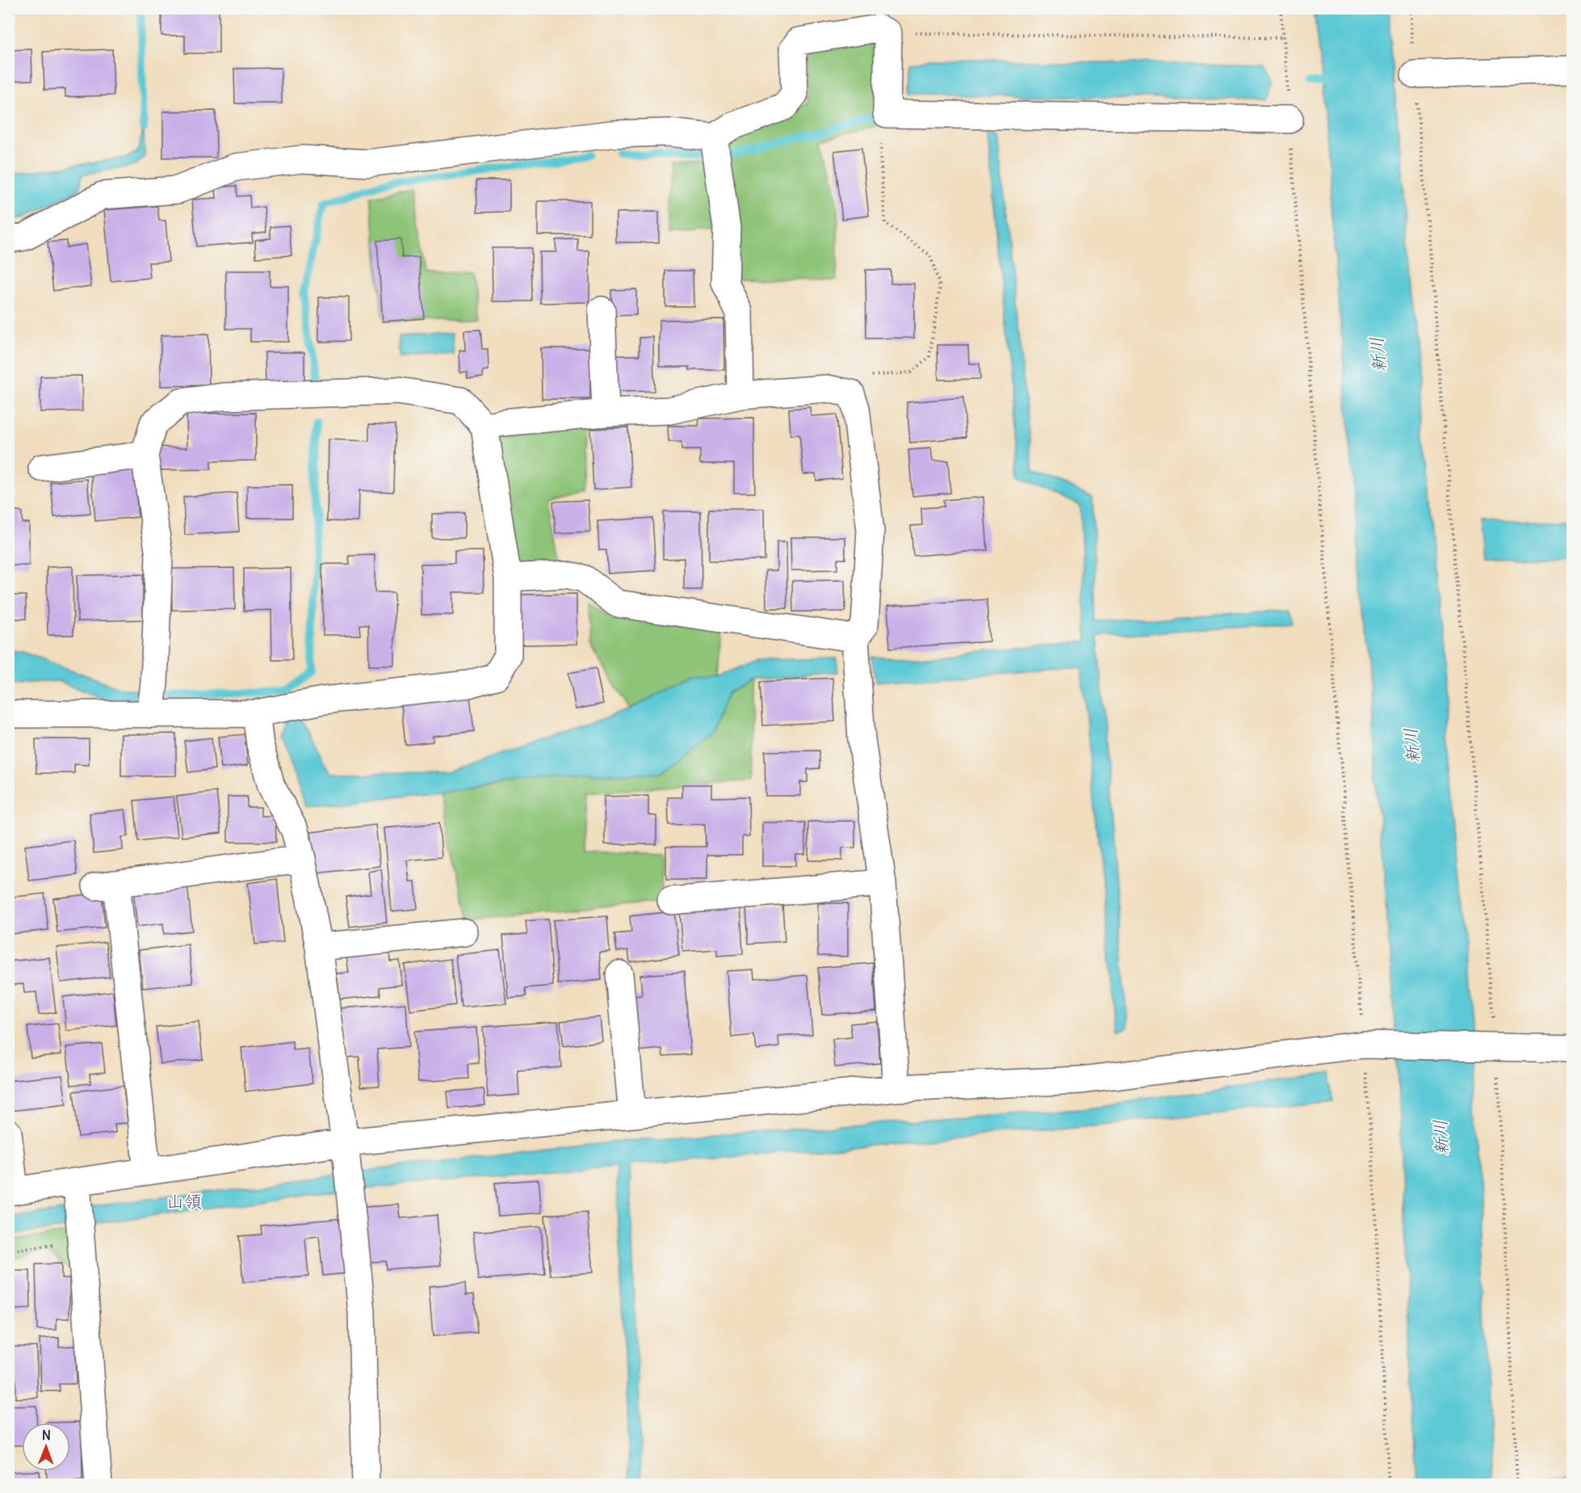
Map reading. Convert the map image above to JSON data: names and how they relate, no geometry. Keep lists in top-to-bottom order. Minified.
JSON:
{"districts":["山領"],"water":["新川"],"north":"top"}
